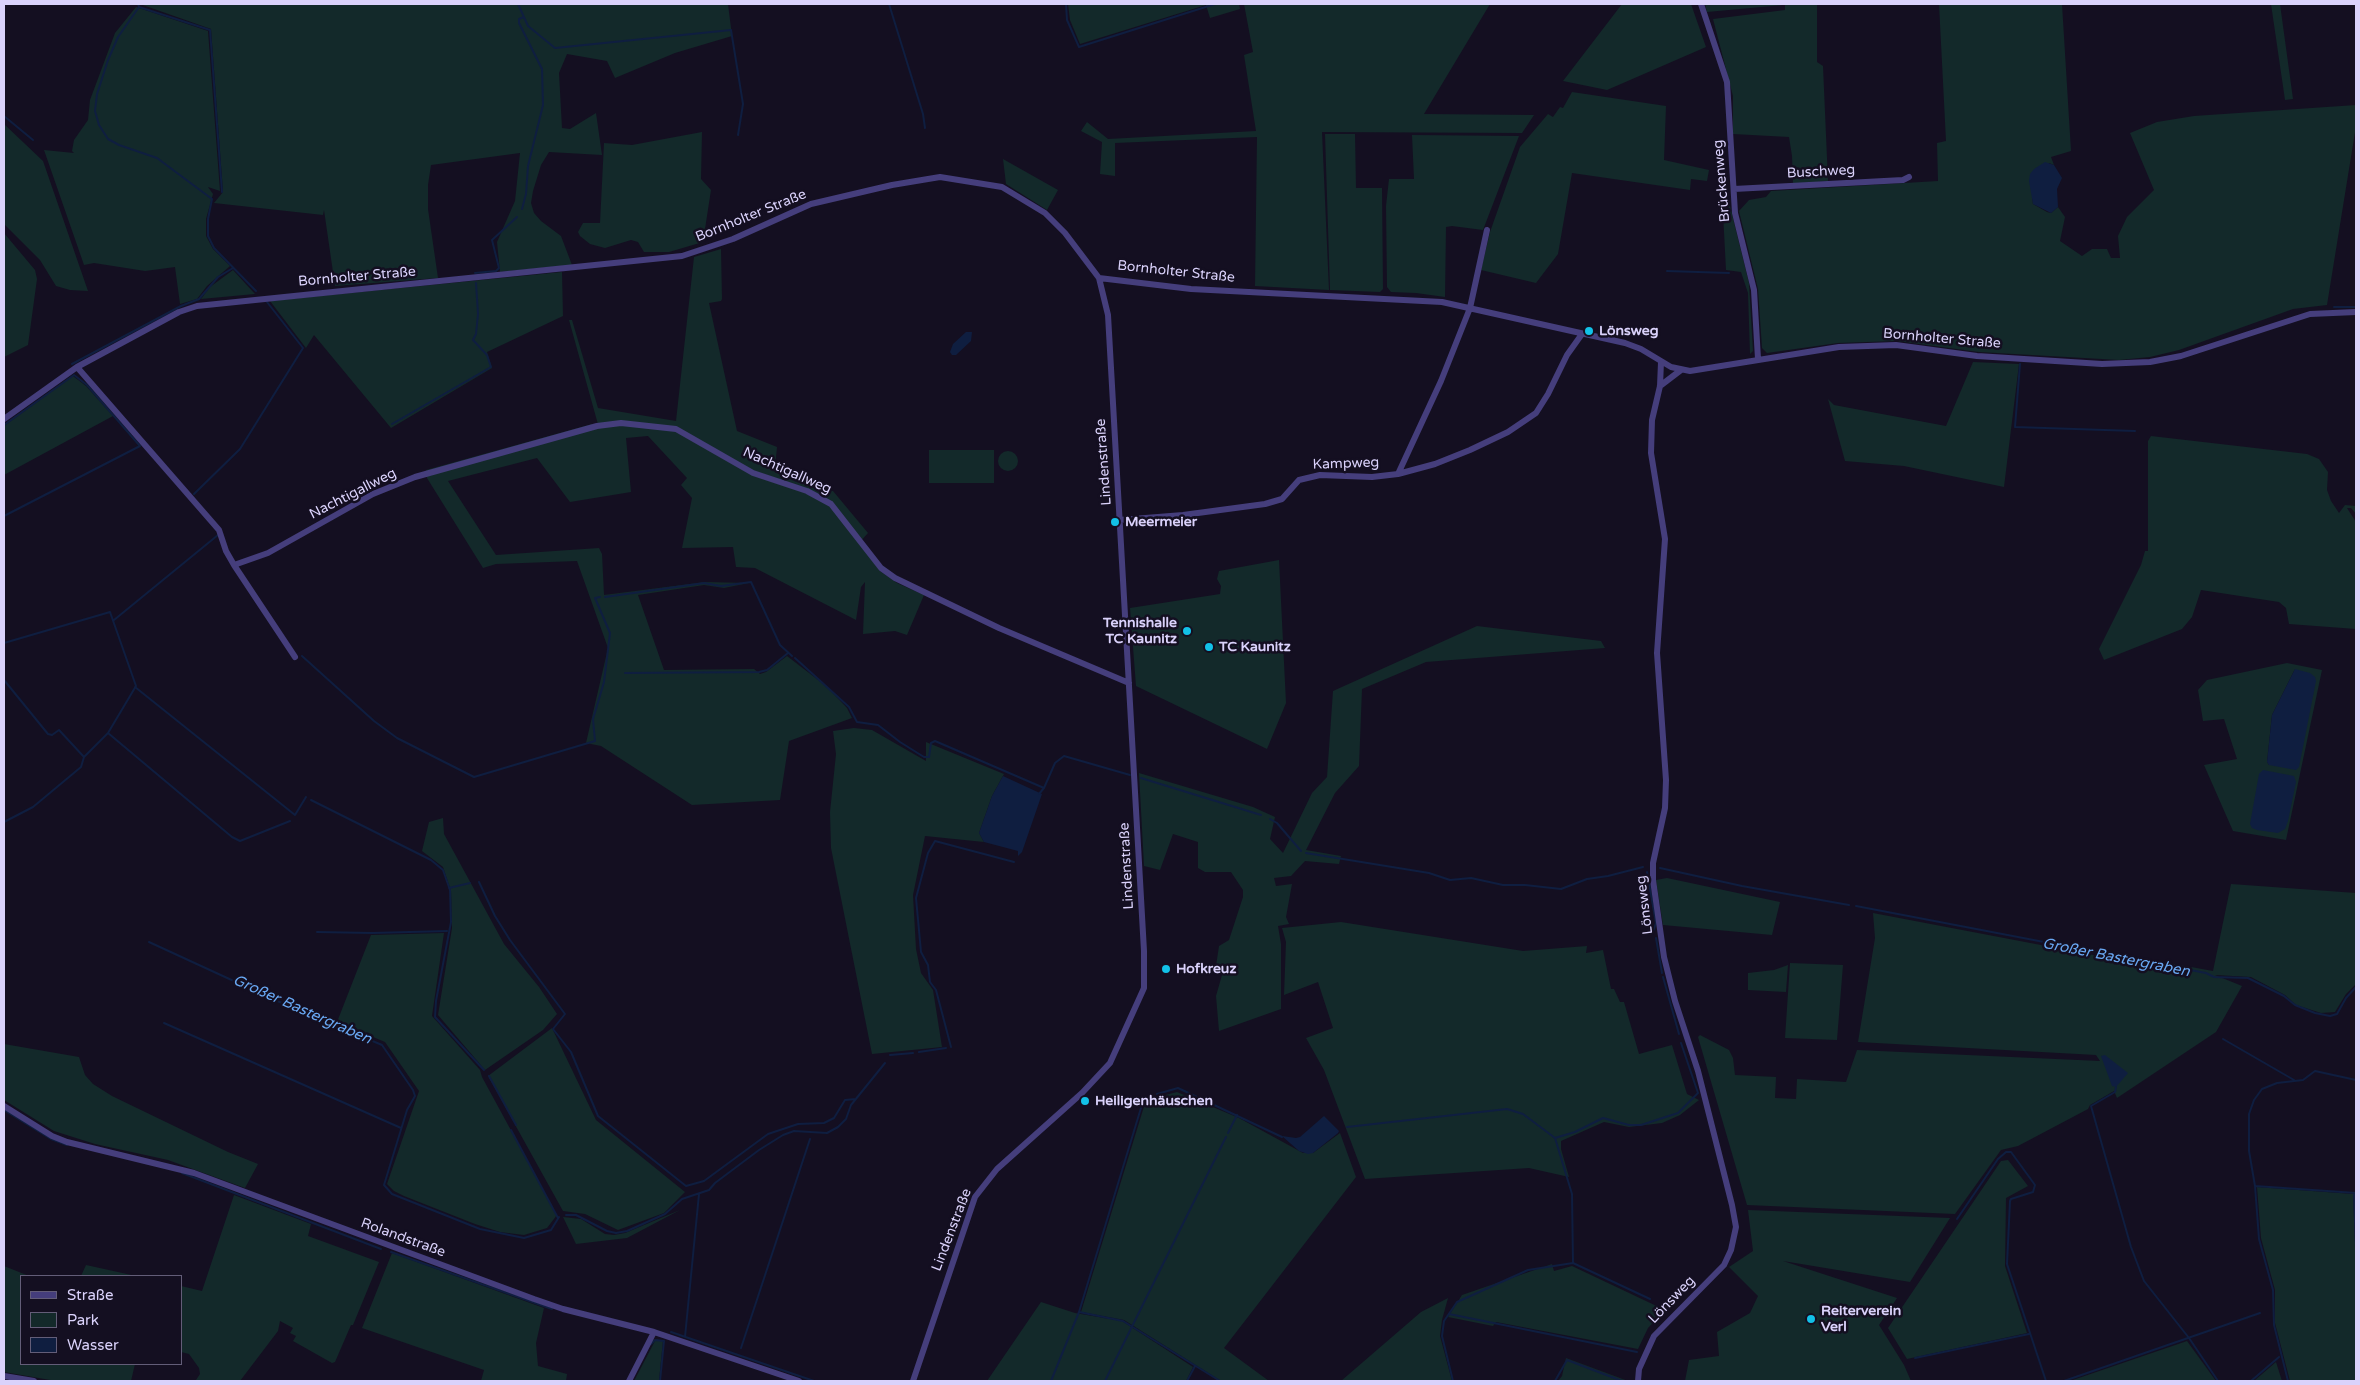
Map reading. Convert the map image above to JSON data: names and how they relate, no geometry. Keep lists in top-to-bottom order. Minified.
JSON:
{"streets":{"street":["Buschweg","Brückenweg","Bornholter Straße","Lindenstraße","Kampweg","Nachtigallweg","Lönsweg","Rolandstraße"]},"crossings":[["Buschweg","Brückenweg"],["Brückenweg","Bornholter Straße"],["Bornholter Straße","Lindenstraße"],["Bornholter Straße","Kampweg"],["Bornholter Straße","Lönsweg"],["Lindenstraße","Kampweg"],["Lindenstraße","Nachtigallweg"]],"water":["Großer Bastergraben"],"places":["Lönsweg","Meermeier","Tennishalle TC Kaunitz","TC Kaunitz","Hofkreuz","Heiligenhäuschen","Reiterverein Verl"],"legend":["Straße","Park","Wasser"]}
